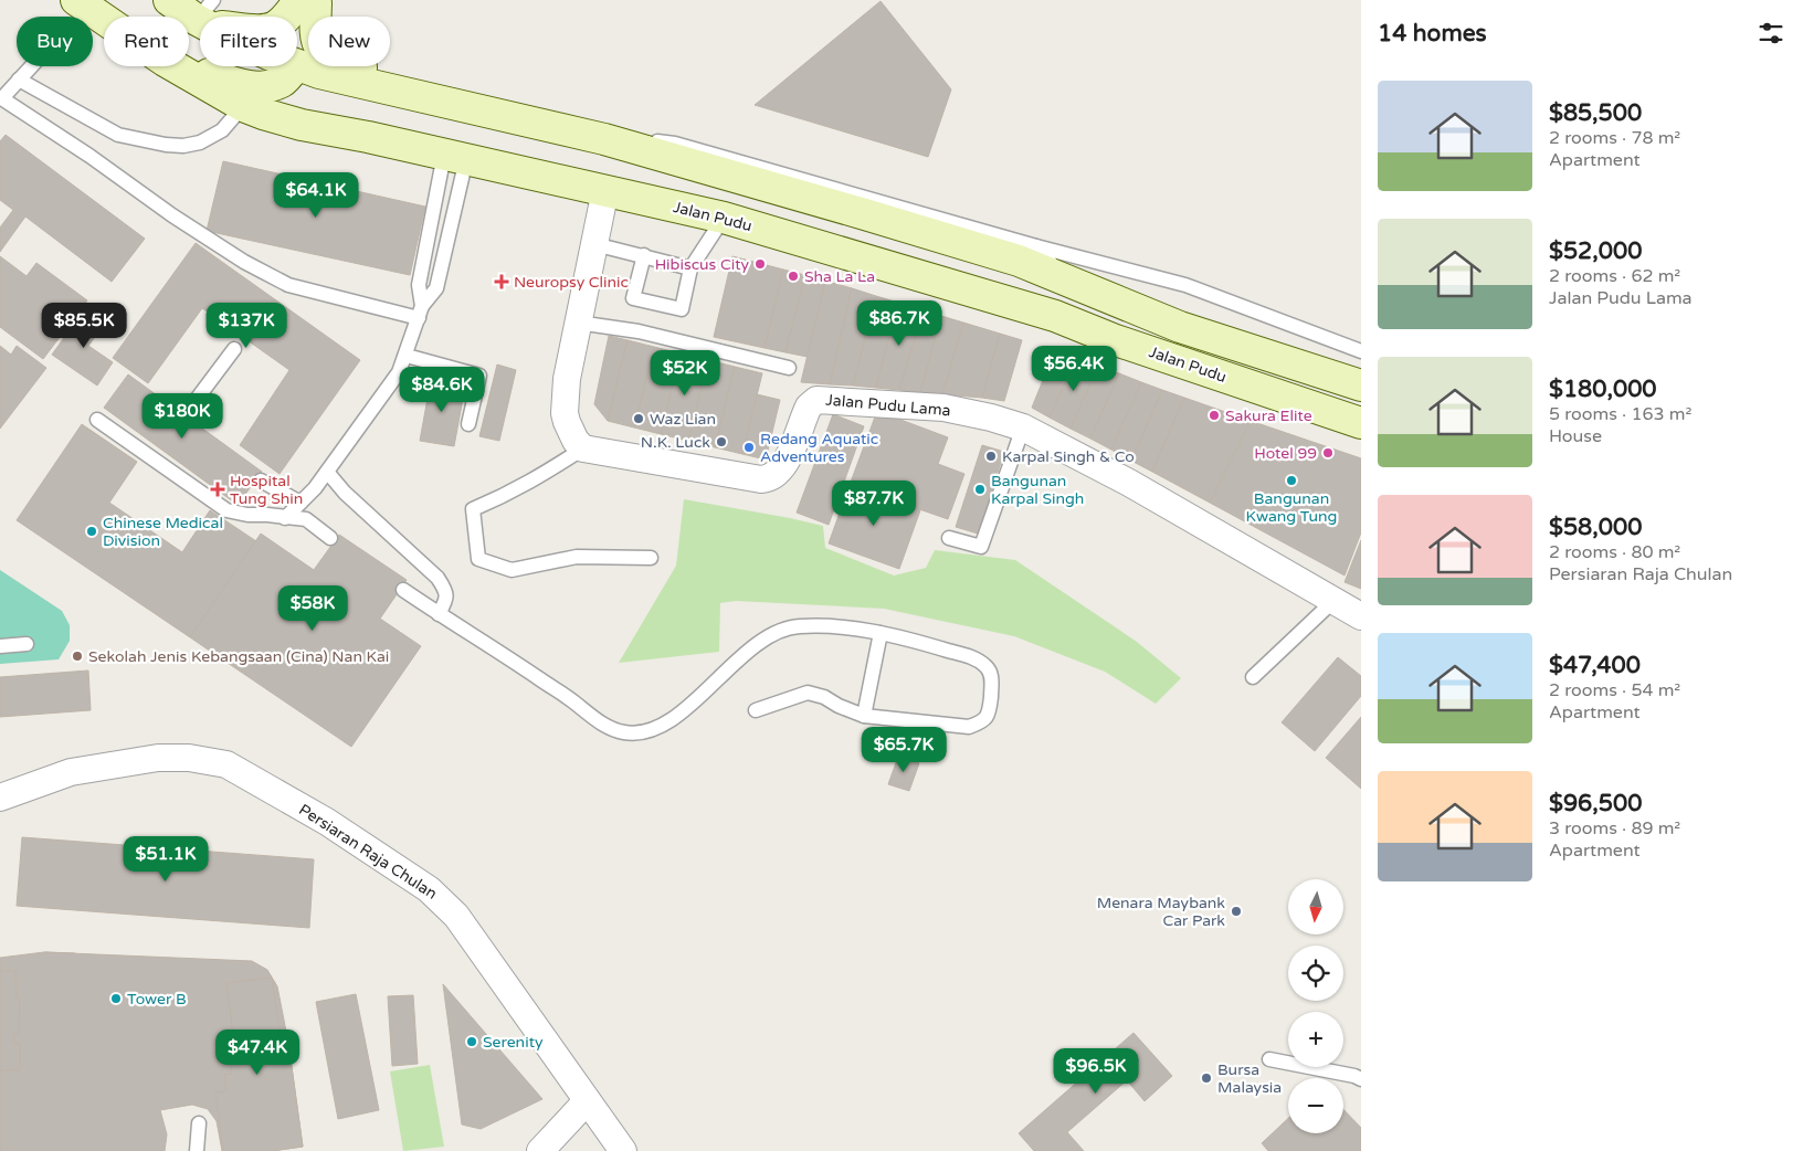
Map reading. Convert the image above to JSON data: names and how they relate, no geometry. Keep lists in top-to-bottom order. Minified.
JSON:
{"streets":{"main road":["Jalan Pudu"],"street":["Jalan Pudu Lama","Persiaran Raja Chulan"]},"places":{"other":["Hibiscus City","Sha La La","Sakura Elite","Waz Lian","N.K. Luck","Redang Aquatic Adventures","Hotel 99","Karpal Singh & Co","Bangunan Kwang Tung","Bangunan Karpal Singh","Chinese Medical Division","Sekolah Jenis Kebangsaan (Cina) Nan Kai","Menara Maybank Car Park","Tower B","Serenity","Bursa Malaysia"],"health":["Neuropsy Clinic","Hospital Tung Shin"]},"north":"bottom","page":{"heading":"14 homes","chip":["Buy","Rent","Filters","New"],"list":[{"name":"$85,500","note":"2 rooms · 78 m² · Apartment"},{"name":"$52,000","note":"2 rooms · 62 m² · Jalan Pudu Lama"},{"name":"$180,000","note":"5 rooms · 163 m² · House"},{"name":"$58,000","note":"2 rooms · 80 m² · Persiaran Raja Chulan"},{"name":"$47,400","note":"2 rooms · 54 m² · Apartment"},{"name":"$96,500","note":"3 rooms · 89 m² · Apartment"}],"price":["$64.1K","$86.7K","$85.5K","$137K","$56.4K","$52K","$84.6K","$180K","$87.7K","$58K","$65.7K","$51.1K","$47.4K","$96.5K"],"map_buttons":["+","−"]}}
